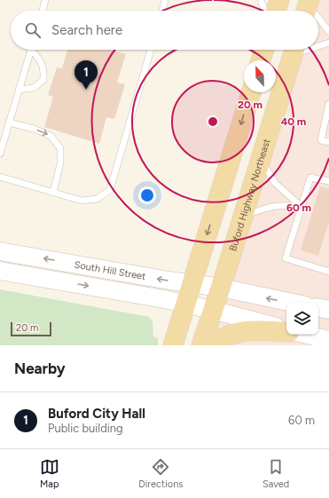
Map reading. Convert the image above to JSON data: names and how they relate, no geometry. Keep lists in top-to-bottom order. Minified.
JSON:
{"streets":{"main road":["Buford Highway Northeast"],"street":["South Hill Street"]},"crossings":[["Buford Highway Northeast","South Hill Street"]],"scale_bar":"20 m","north":"top","page":{"search":"Search here","pins":"1","scale":"20 m","heading":"Nearby","list":[{"mark":"1","name":"Buford City Hall","note":"Public building","value":"60 m"}],"nav":["Map","Directions","Saved"]},"rings":["20 m","40 m","60 m"]}
